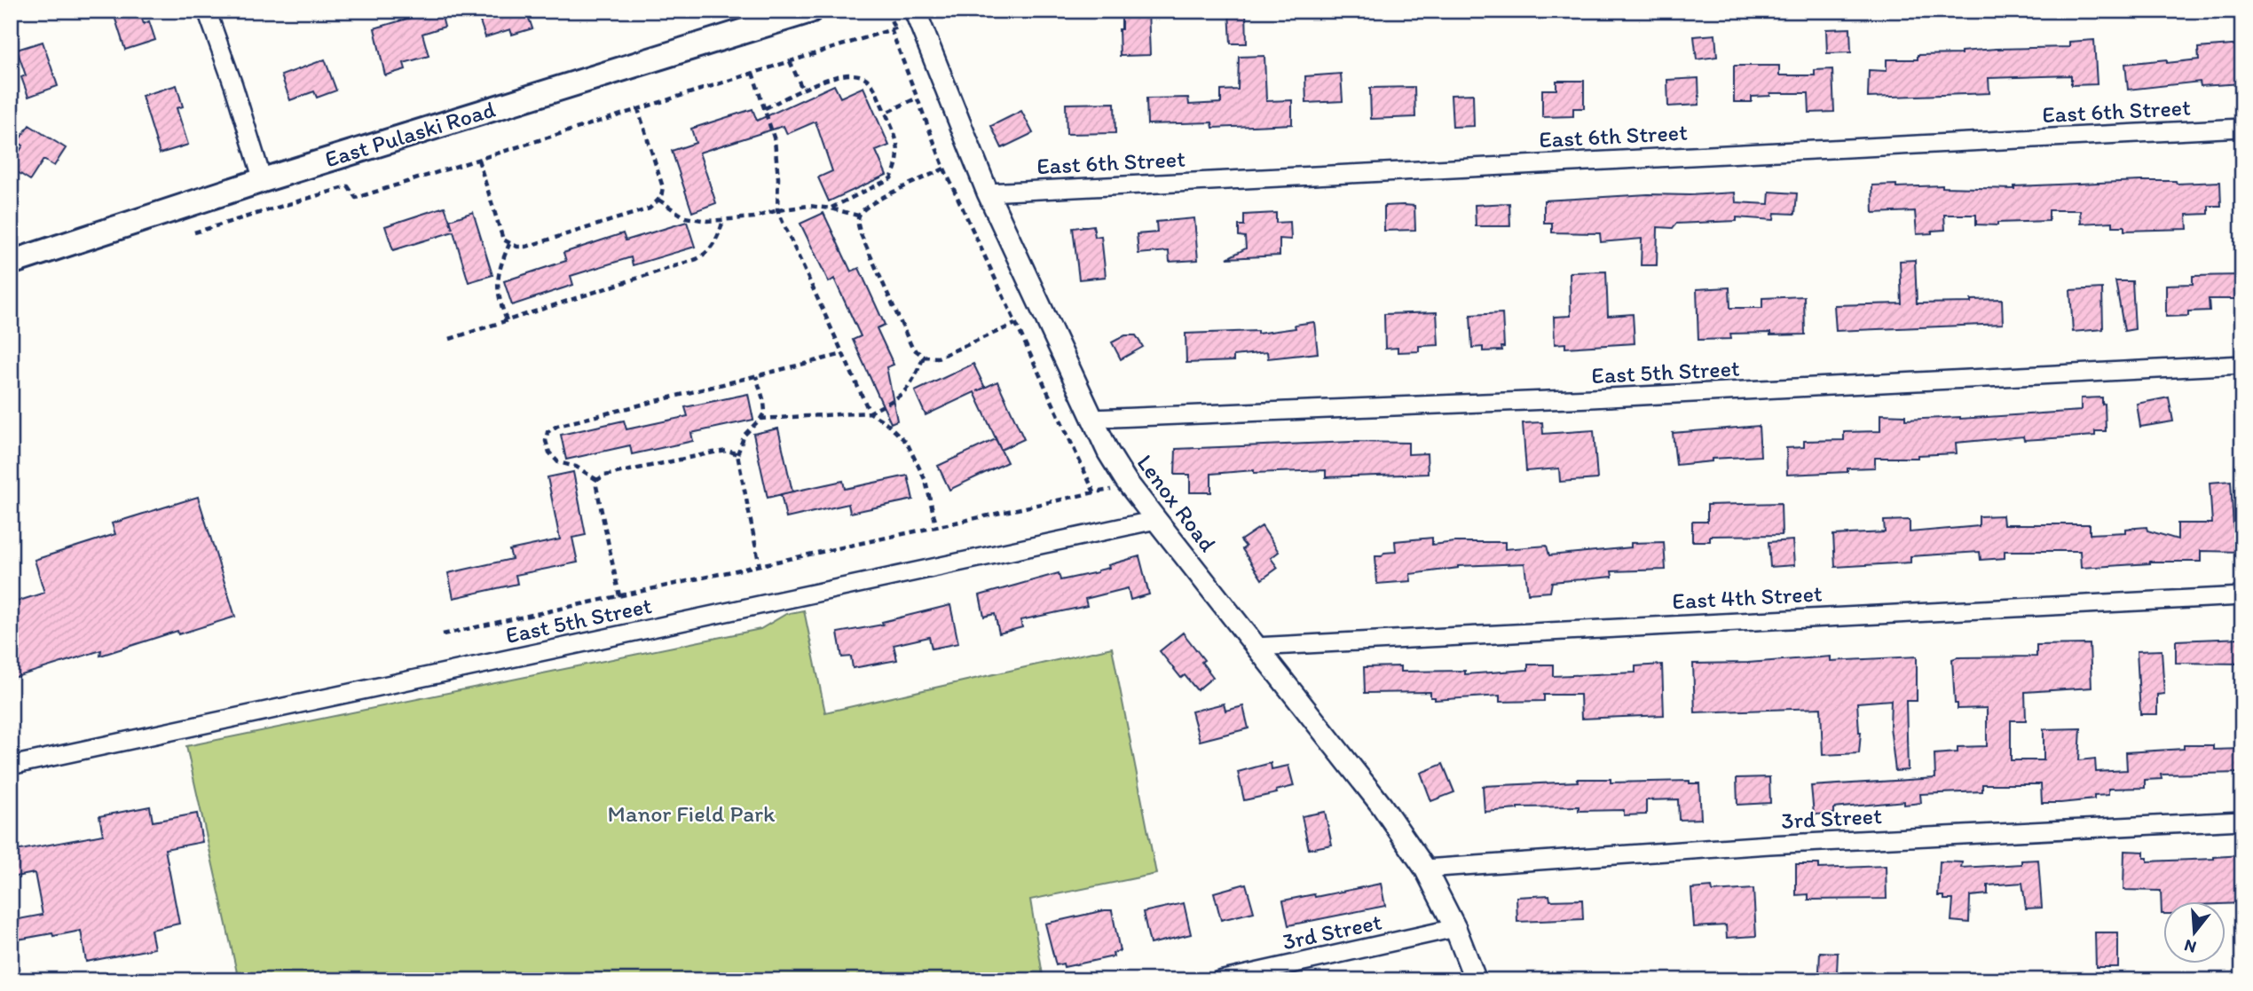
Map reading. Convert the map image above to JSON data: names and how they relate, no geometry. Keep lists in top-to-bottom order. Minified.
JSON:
{"streets":{"main road":["East Pulaski Road"],"street":["East 6th Street","East 5th Street","Lenox Road","East 4th Street","3rd Street"]},"crossings":[["East 6th Street","Lenox Road"],["East 5th Street","Lenox Road"],["Lenox Road","East 4th Street"],["Lenox Road","3rd Street"]],"parks":["Manor Field Park"],"north":"bottom"}
